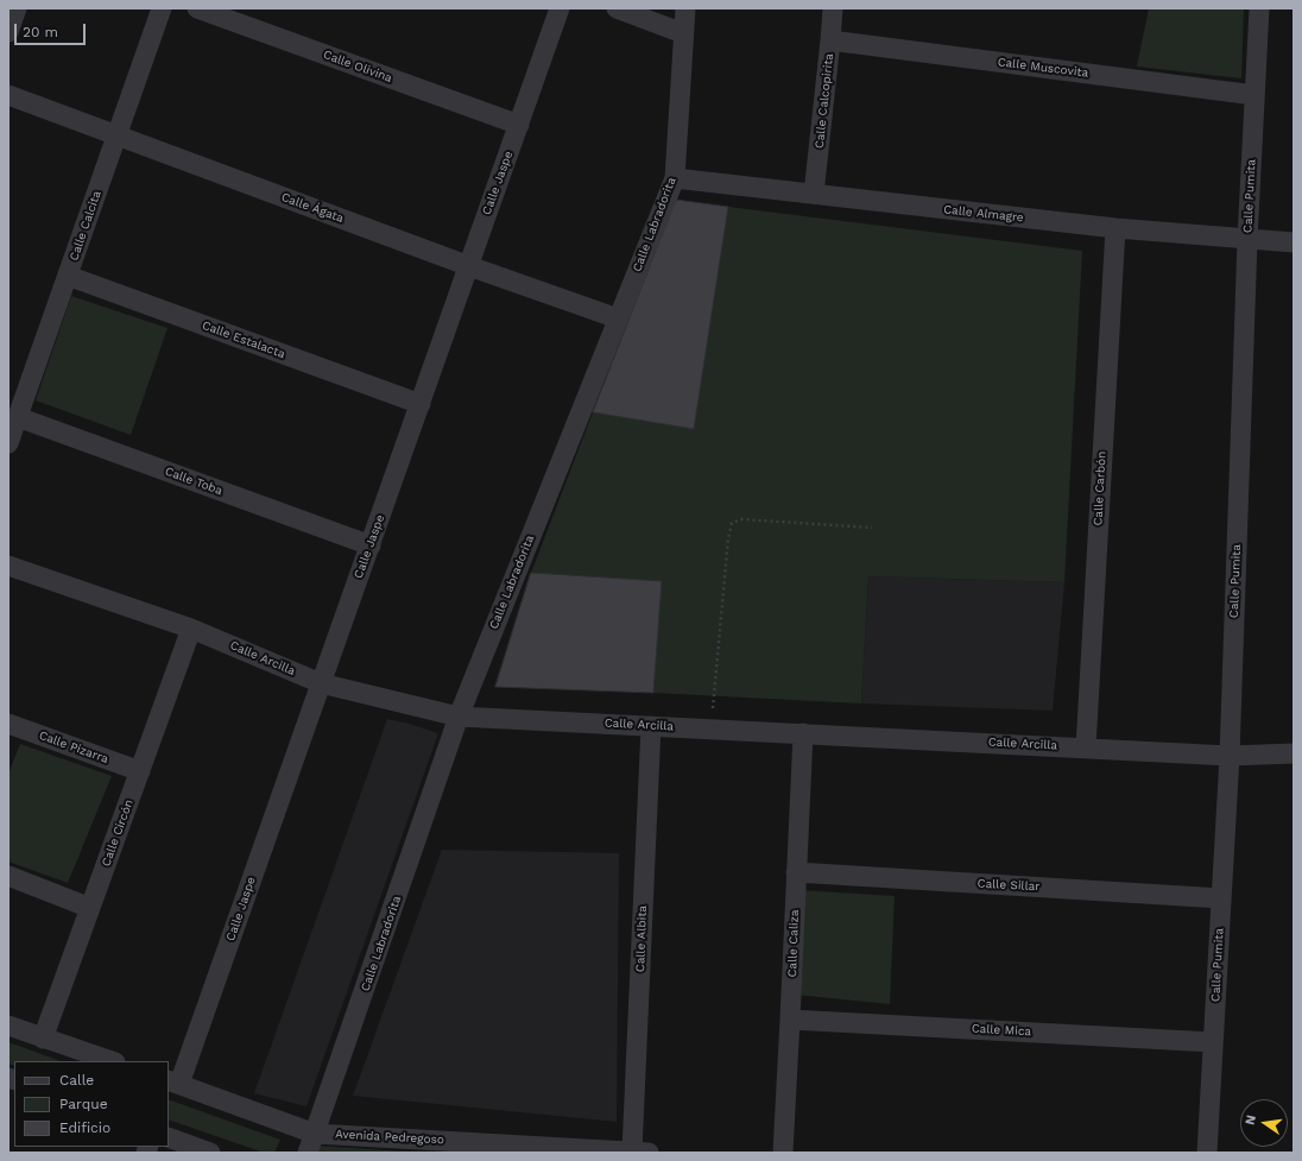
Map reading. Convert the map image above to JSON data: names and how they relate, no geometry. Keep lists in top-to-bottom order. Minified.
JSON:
{"streets":{"street":["Calle Olivina","Calle Muscovita","Calle Calcopirita","Calle Jaspe","Calle Pumita","Calle Ágata","Calle Almagre","Calle Labradorita","Calle Calcita","Calle Estalacta","Calle Toba","Calle Carbón","Calle Arcilla","Calle Pizarra","Calle Circón","Calle Sillar","Calle Albita","Calle Caliza","Calle Mica","Avenida Pedregoso"]},"crossings":[["Calle Olivina","Calle Jaspe"],["Calle Muscovita","Calle Calcopirita"],["Calle Muscovita","Calle Pumita"],["Calle Calcopirita","Calle Almagre"],["Calle Jaspe","Calle Ágata"],["Calle Jaspe","Calle Estalacta"],["Calle Jaspe","Calle Toba"],["Calle Jaspe","Calle Arcilla"],["Calle Jaspe","Avenida Pedregoso"],["Calle Pumita","Calle Almagre"],["Calle Pumita","Calle Arcilla"],["Calle Pumita","Calle Sillar"],["Calle Pumita","Calle Mica"],["Calle Ágata","Calle Labradorita"],["Calle Ágata","Calle Calcita"],["Calle Almagre","Calle Labradorita"],["Calle Almagre","Calle Carbón"],["Calle Labradorita","Calle Arcilla"],["Calle Labradorita","Avenida Pedregoso"],["Calle Calcita","Calle Estalacta"],["Calle Calcita","Calle Toba"],["Calle Carbón","Calle Arcilla"],["Calle Arcilla","Calle Circón"],["Calle Arcilla","Calle Albita"],["Calle Arcilla","Calle Caliza"],["Calle Pizarra","Calle Circón"],["Calle Sillar","Calle Caliza"],["Calle Albita","Avenida Pedregoso"],["Calle Caliza","Calle Mica"]],"legend":["Calle","Parque","Edificio"],"scale_bar":"20 m","north":"left"}
